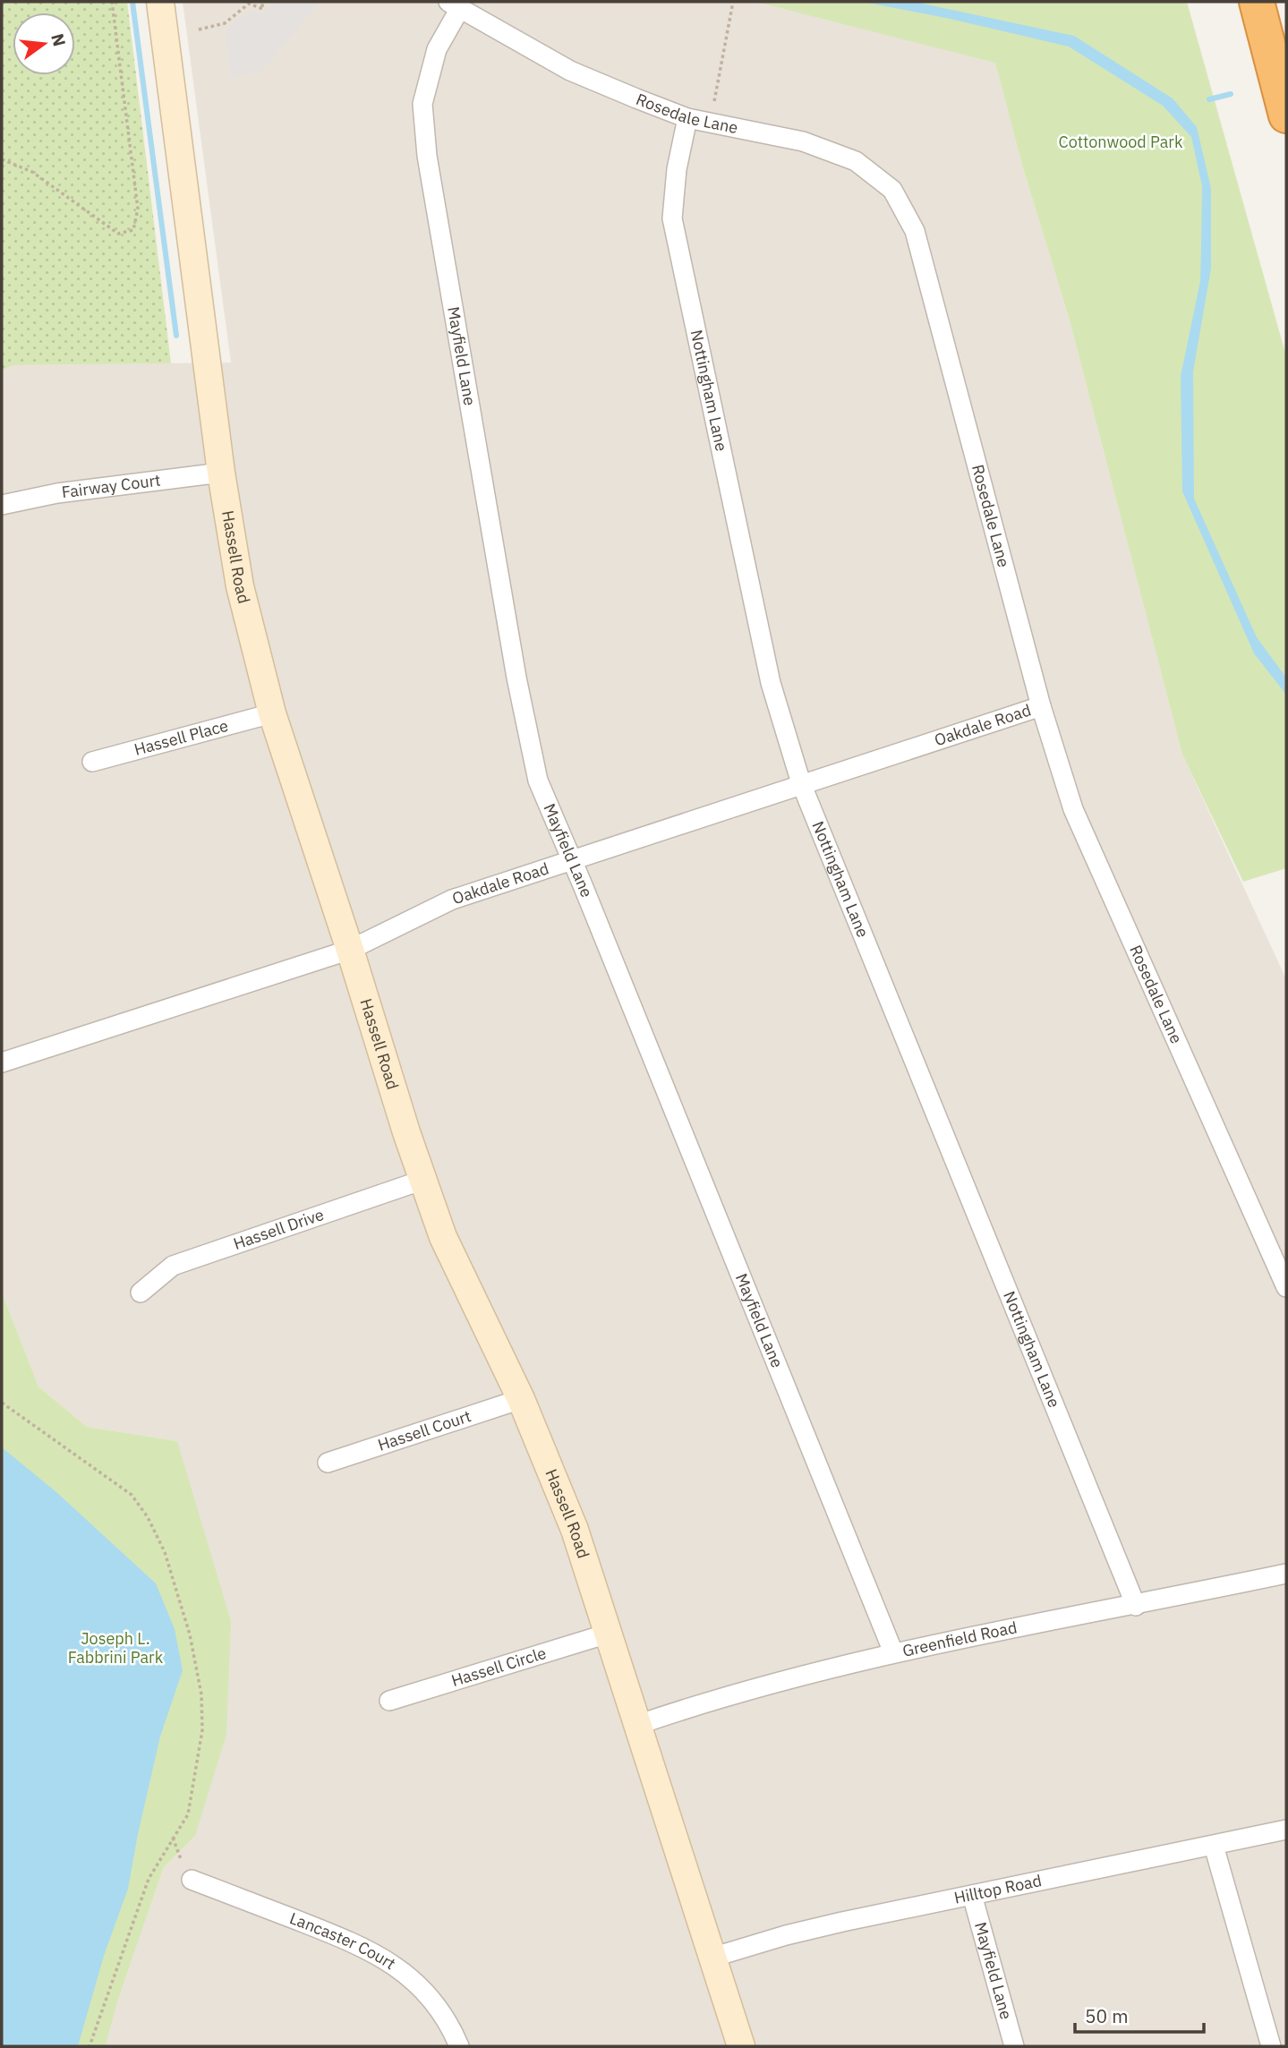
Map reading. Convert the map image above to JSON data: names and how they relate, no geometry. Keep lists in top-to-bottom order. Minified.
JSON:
{"streets":{"street":["Rosedale Lane","Mayfield Lane","Nottingham Lane","Fairway Court","Hassell Road","Oakdale Road","Hassell Place","Hassell Drive","Hassell Court","Greenfield Road","Hassell Circle","Hilltop Road","Lancaster Court"]},"crossings":[["Rosedale Lane","Mayfield Lane"],["Rosedale Lane","Nottingham Lane"],["Rosedale Lane","Oakdale Road"],["Mayfield Lane","Oakdale Road"],["Mayfield Lane","Greenfield Road"],["Mayfield Lane","Hilltop Road"],["Nottingham Lane","Oakdale Road"],["Nottingham Lane","Greenfield Road"],["Fairway Court","Hassell Road"],["Hassell Road","Oakdale Road"],["Hassell Road","Hassell Place"],["Hassell Road","Hassell Drive"],["Hassell Road","Hassell Court"],["Hassell Road","Greenfield Road"],["Hassell Road","Hassell Circle"],["Hassell Road","Hilltop Road"]],"parks":["Cottonwood Park","Joseph L. Fabbrini Park"],"scale_bar":"50 m","north":"right"}
